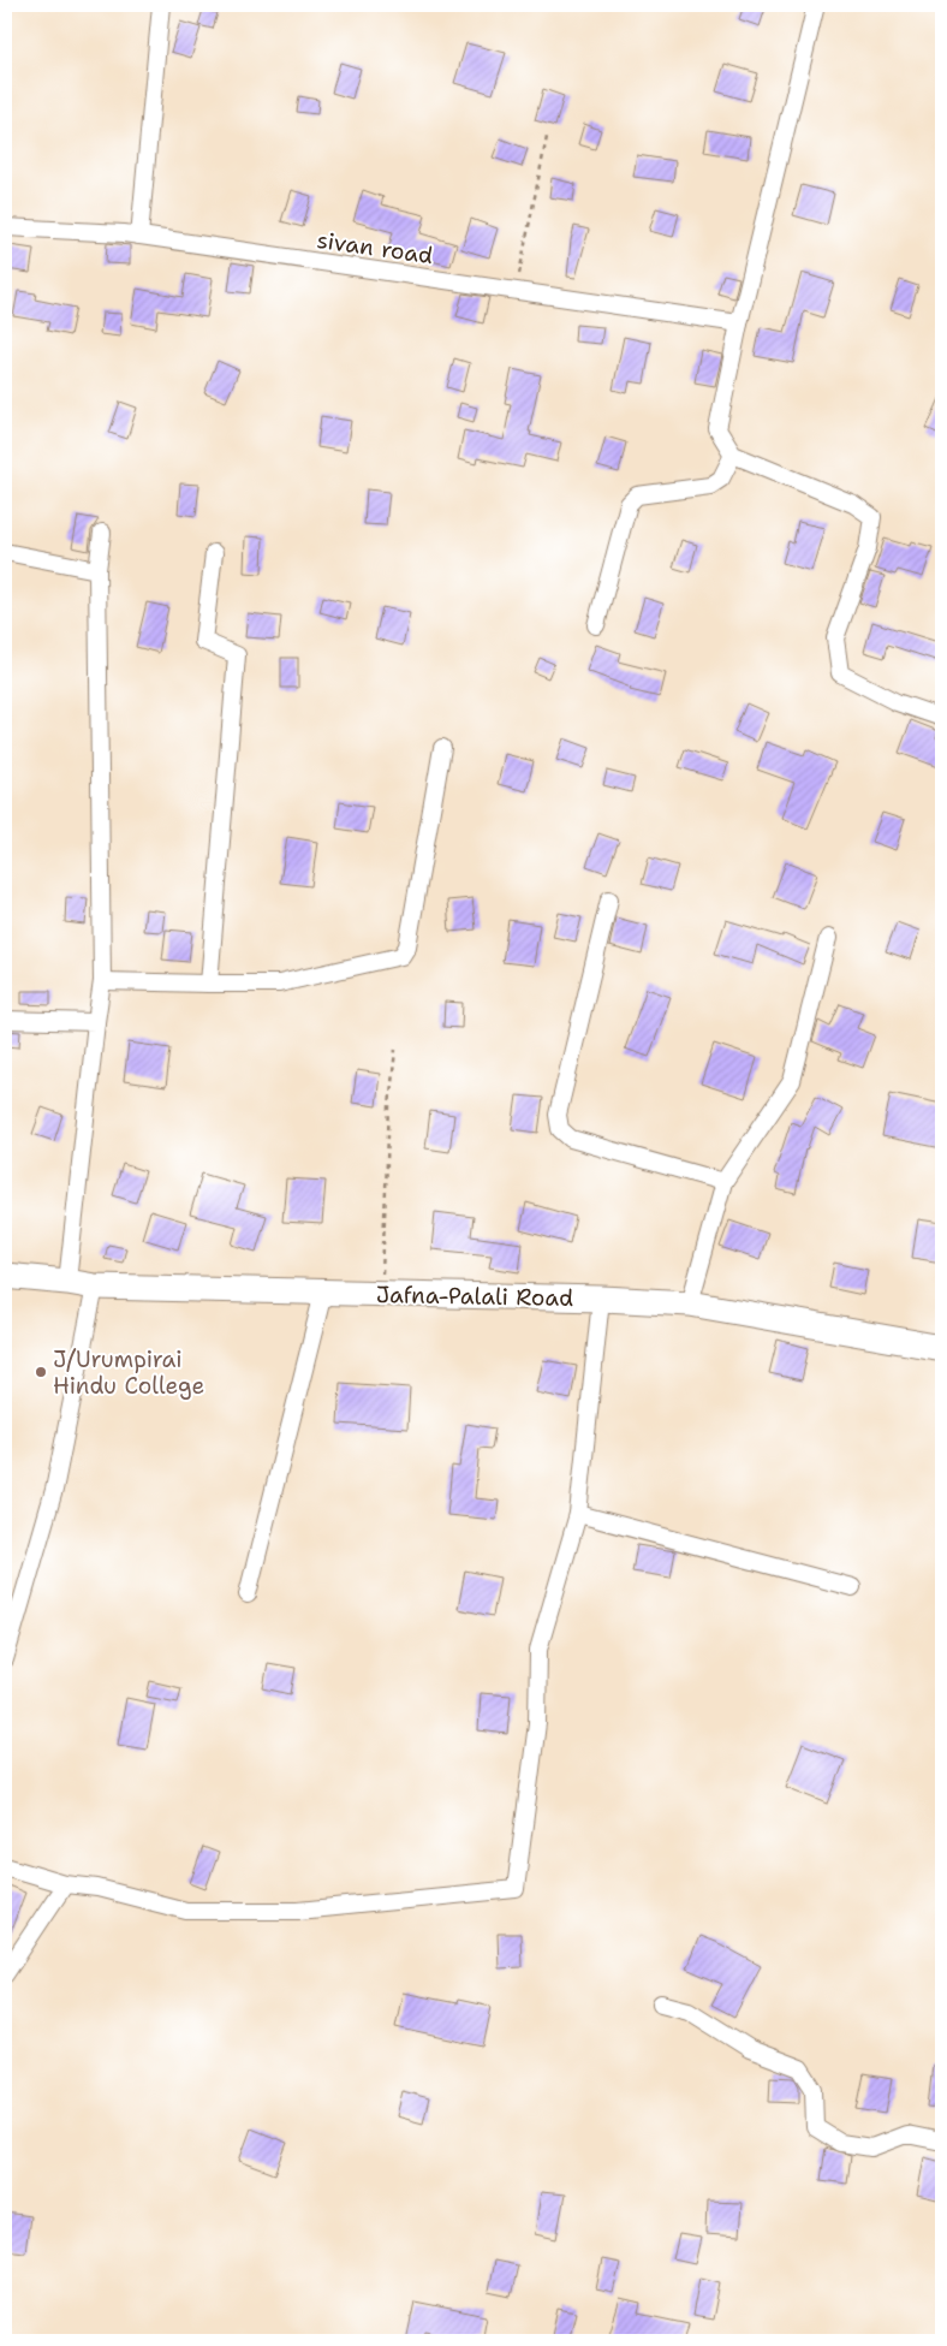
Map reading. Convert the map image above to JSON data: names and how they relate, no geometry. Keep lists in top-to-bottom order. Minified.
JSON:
{"streets":{"main road":["Jafna-Palali Road"],"street":["sivan road"]},"places":["J/Urumpirai Hindu College"]}
